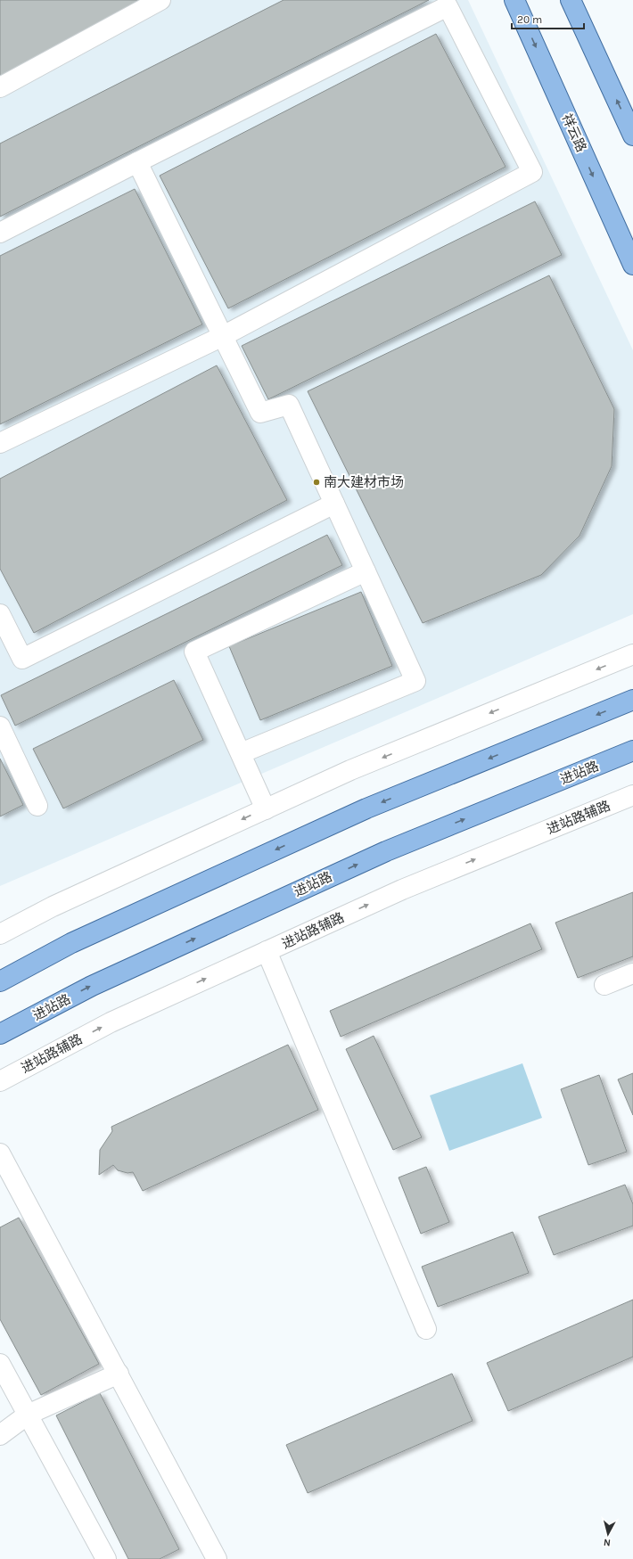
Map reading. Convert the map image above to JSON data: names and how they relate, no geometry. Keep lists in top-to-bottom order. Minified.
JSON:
{"streets":{"main road":["祥云路","进站路"],"street":["进站路辅路"]},"places":["南大建材市场"],"scale_bar":"20 m","north":"bottom"}
